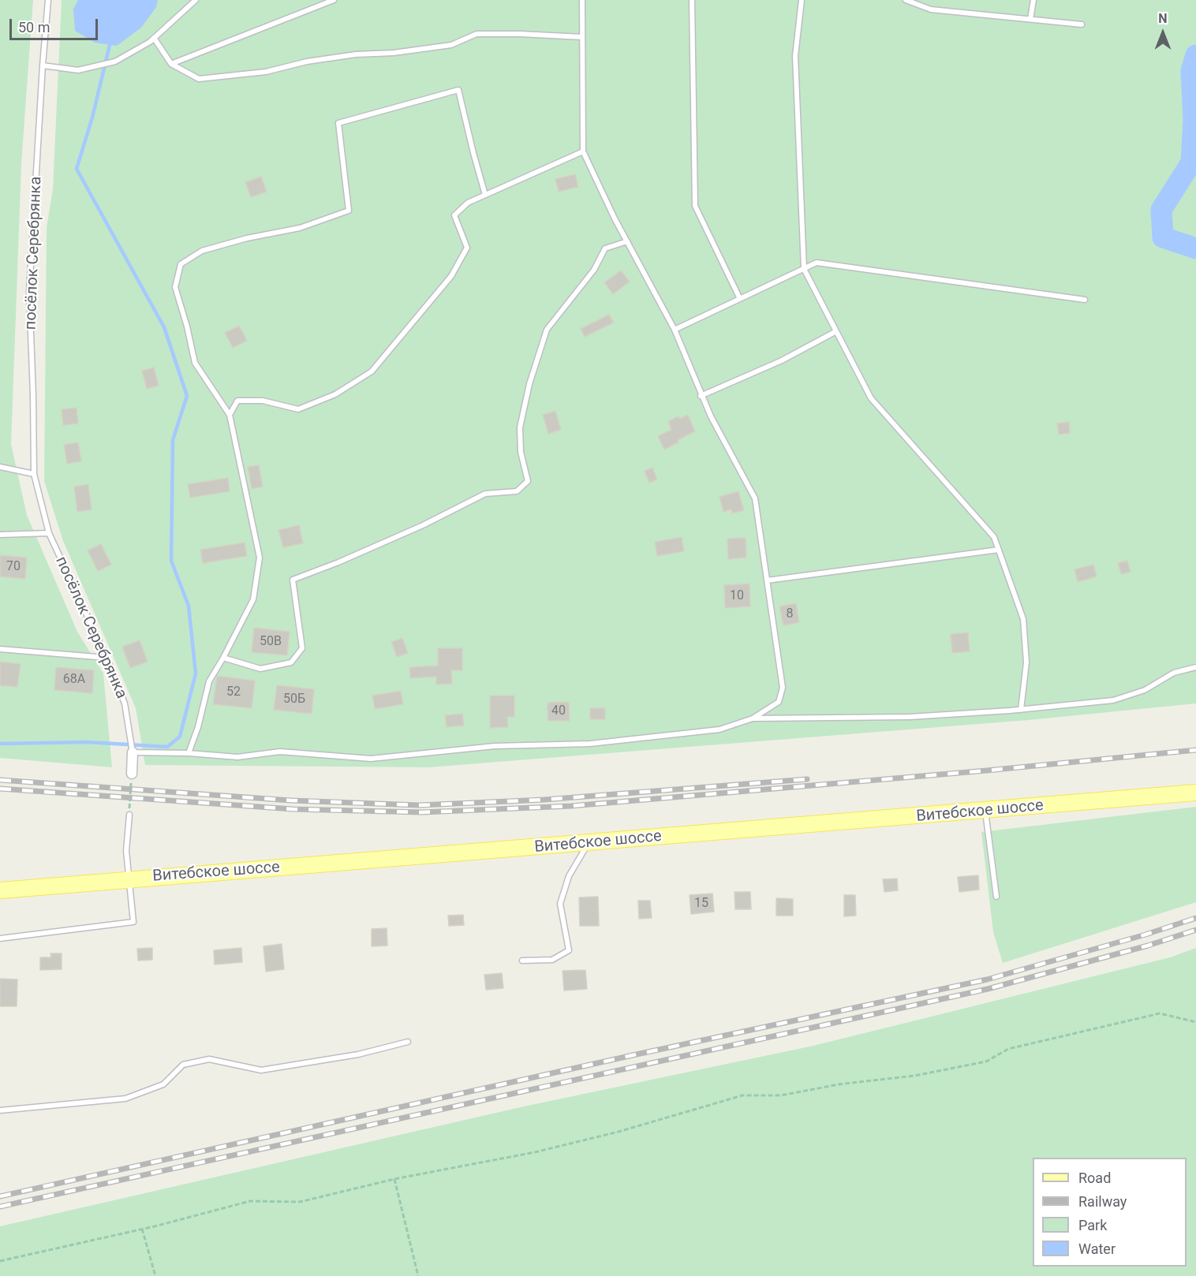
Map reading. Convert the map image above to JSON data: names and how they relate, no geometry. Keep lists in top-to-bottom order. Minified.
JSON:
{"streets":{"main road":["Витебское шоссе"],"lane":["посёлок Серебрянка"]},"house_numbers":["70","10","8","50В","68А","52","50Б","40","15"],"legend":["Road","Railway","Park","Water"],"scale_bar":"50 m","north":"top"}
